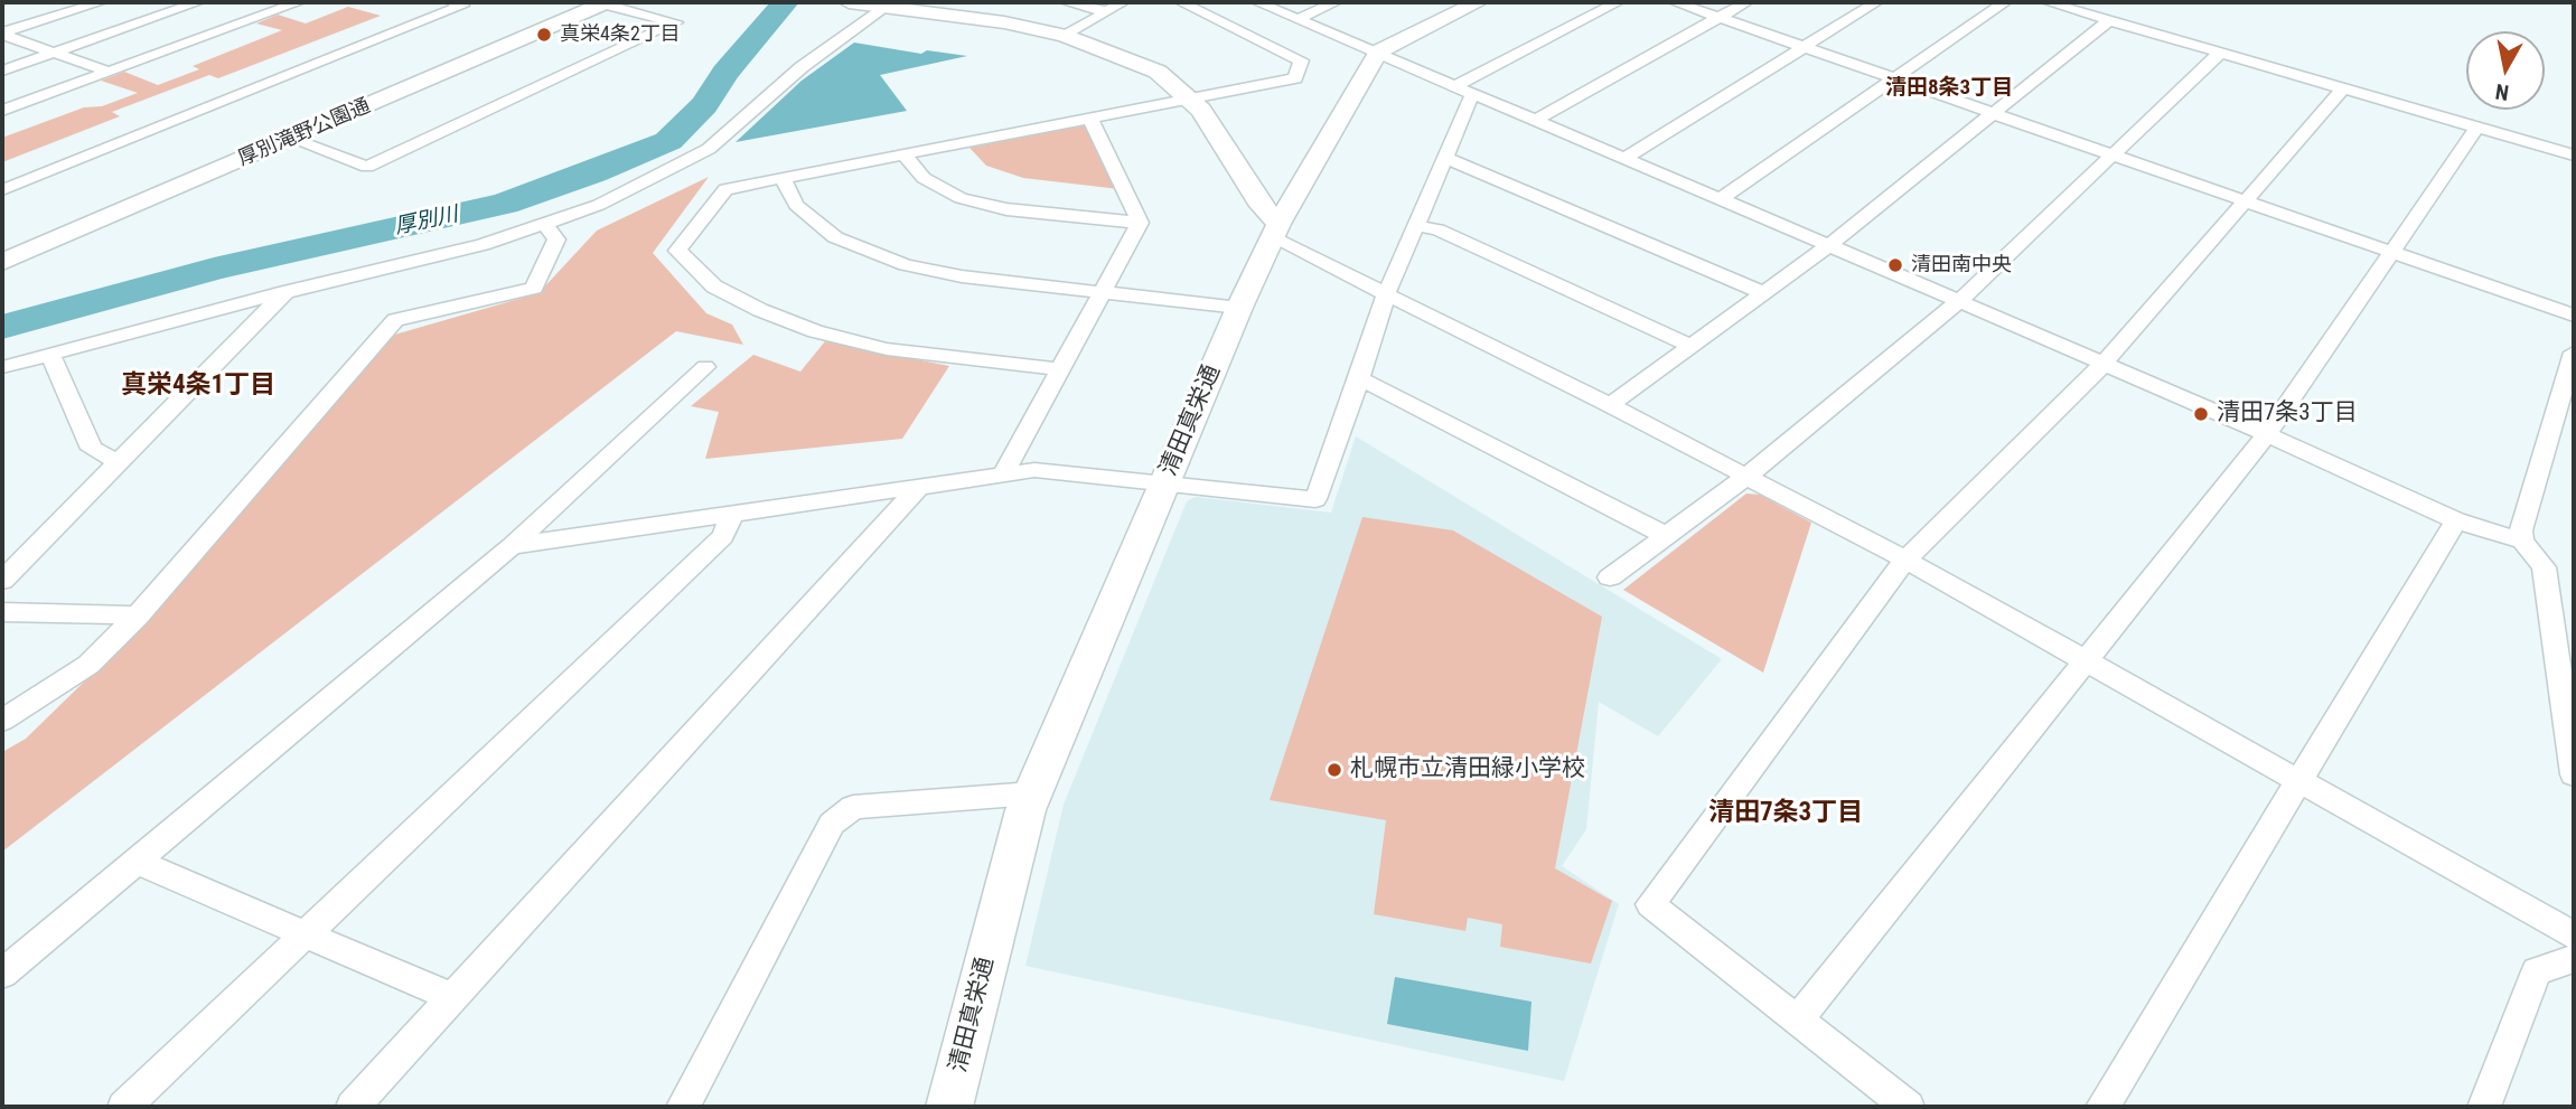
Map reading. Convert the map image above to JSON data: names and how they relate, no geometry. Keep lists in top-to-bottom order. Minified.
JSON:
{"streets":{"street":["厚別滝野公園通","清田真栄通"]},"districts":["清田8条3丁目","真栄4条1丁目","清田7条3丁目"],"water":["厚別川"],"places":["真栄4条2丁目","清田南中央","清田7条3丁目","札幌市立清田緑小学校"],"north":"bottom"}
